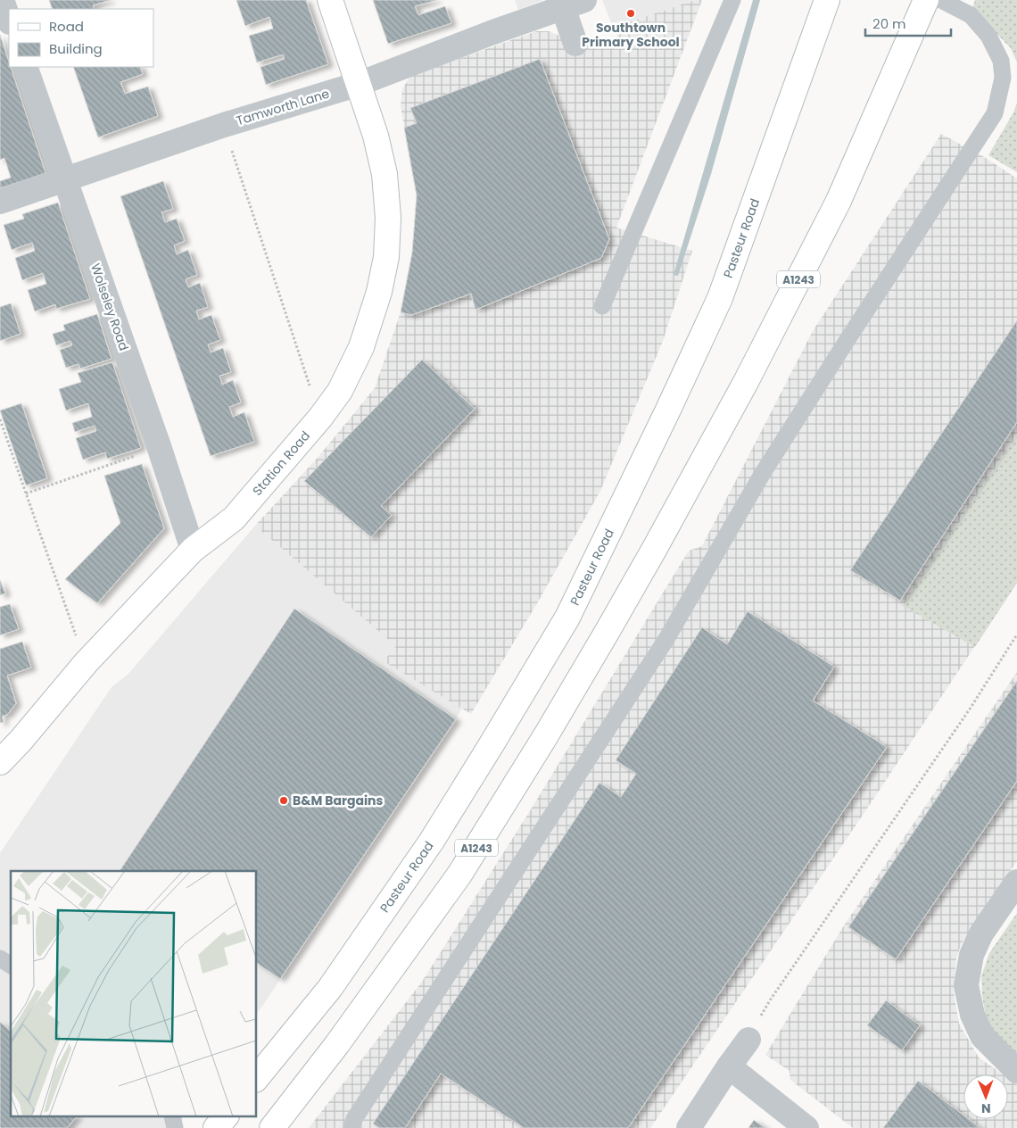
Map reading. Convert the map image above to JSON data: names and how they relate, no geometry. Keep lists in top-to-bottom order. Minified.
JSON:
{"streets":{"main road":["Pasteur Road","A1243","Station Road"],"street":["Tamworth Lane","Wolseley Road"]},"crossings":[["Tamworth Lane","Wolseley Road"],["Tamworth Lane","Station Road"],["Wolseley Road","Station Road"]],"places":["Southtown Primary School","B&M Bargains"],"legend":["Road","Building"],"scale_bar":"20 m","north":"bottom"}
